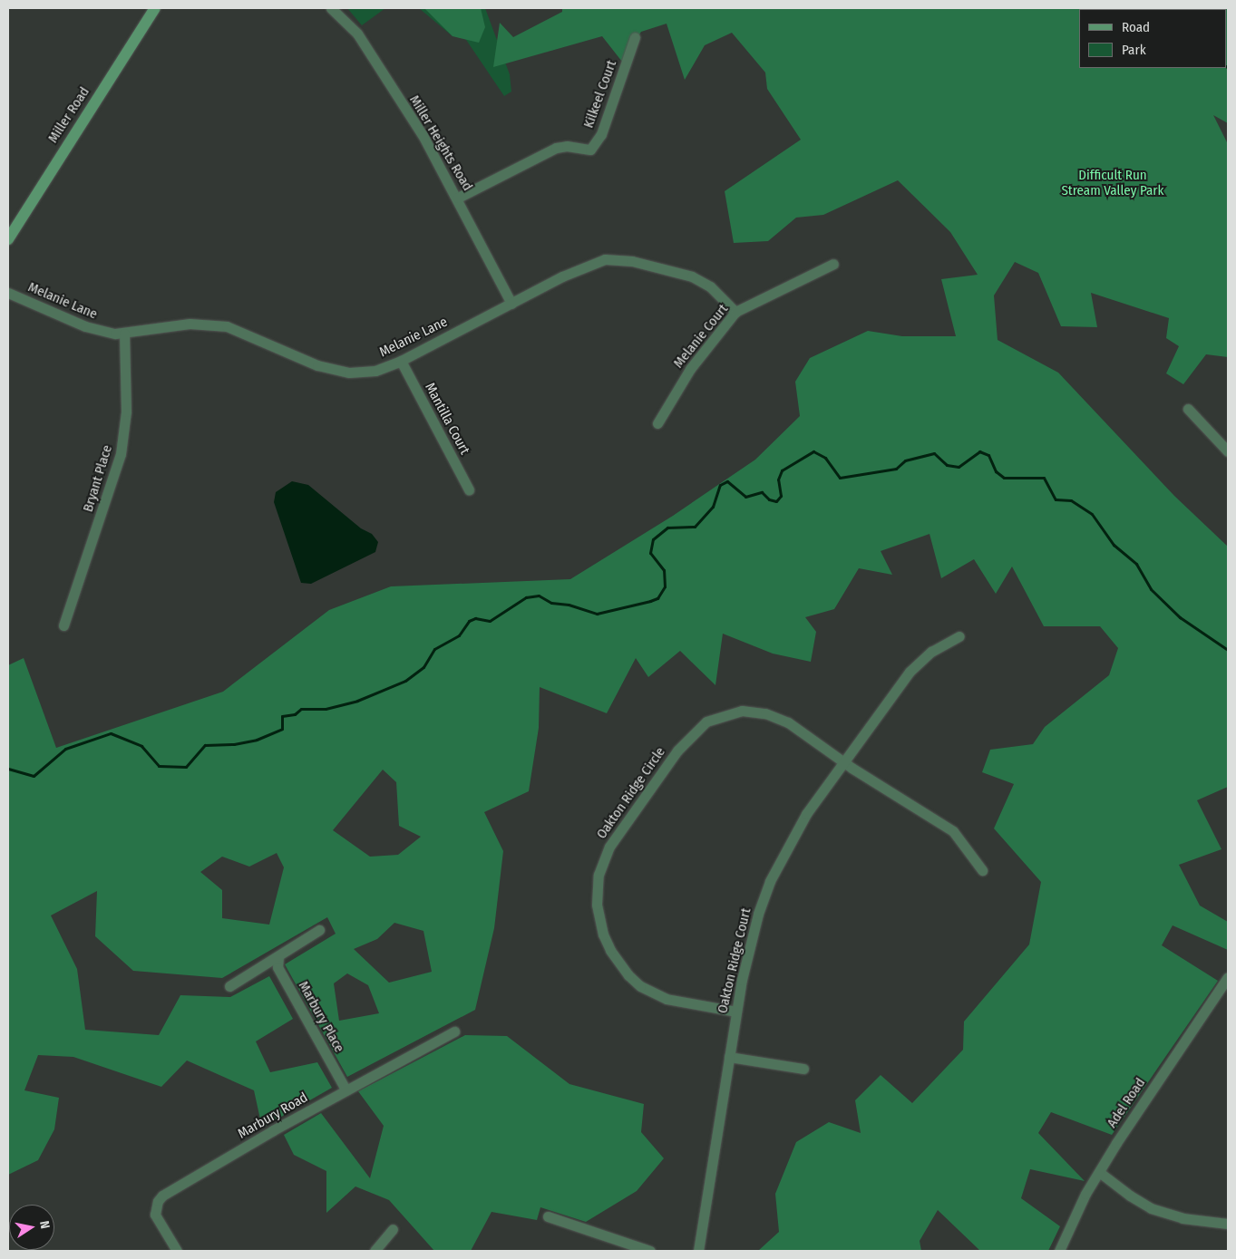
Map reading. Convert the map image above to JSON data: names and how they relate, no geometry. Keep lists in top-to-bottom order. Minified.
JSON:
{"streets":{"street":["Kilkeel Court","Miller Road","Miller Heights Road","Melanie Lane","Melanie Court","Mantilla Court","Bryant Place","Oakton Ridge Circle","Oakton Ridge Court","Marbury Place","Adel Road","Marbury Road"]},"crossings":[["Kilkeel Court","Miller Heights Road"],["Miller Heights Road","Melanie Lane"],["Melanie Lane","Melanie Court"],["Melanie Lane","Mantilla Court"],["Melanie Lane","Bryant Place"],["Oakton Ridge Circle","Oakton Ridge Court"],["Marbury Place","Marbury Road"]],"parks":["Difficult Run Stream Valley Park"],"legend":["Road","Park"],"north":"right"}
